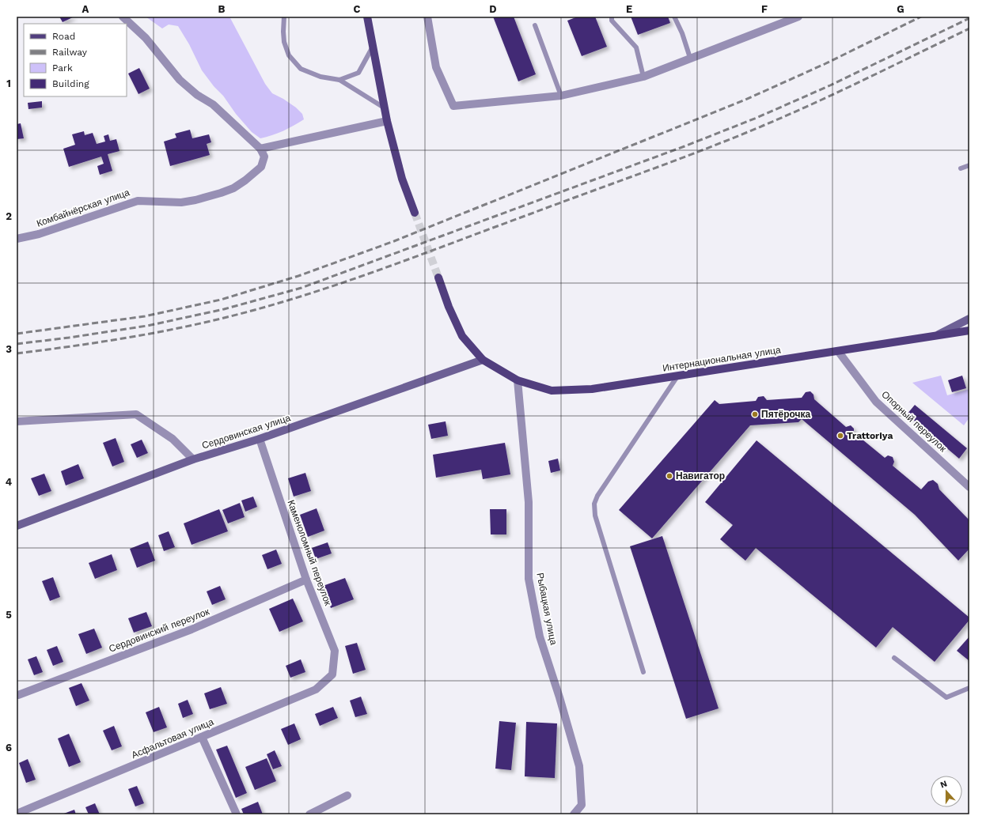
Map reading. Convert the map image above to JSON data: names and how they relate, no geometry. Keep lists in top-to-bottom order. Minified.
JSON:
{"streets":{"main road":["Интернациональная улица"],"street":["Комбайнёрская улица","Опорный переулок","Сердовинская улица","Каменоломный переулок","Рыбацкая улица","Сердовинский переулок","Асфальтовая улица"]},"crossings":[["Интернациональная улица","Опорный переулок"],["Интернациональная улица","Сердовинская улица"],["Интернациональная улица","Рыбацкая улица"],["Сердовинская улица","Каменоломный переулок"],["Каменоломный переулок","Сердовинский переулок"],["Каменоломный переулок","Асфальтовая улица"]],"places":["Пятёрочка","Trattoriya","Навигатор"],"legend":["Road","Railway","Park","Building"],"north":"top","grid":{"columns":["A","B","C","D","E","F","G"],"rows":["1","2","3","4","5","6"]}}
